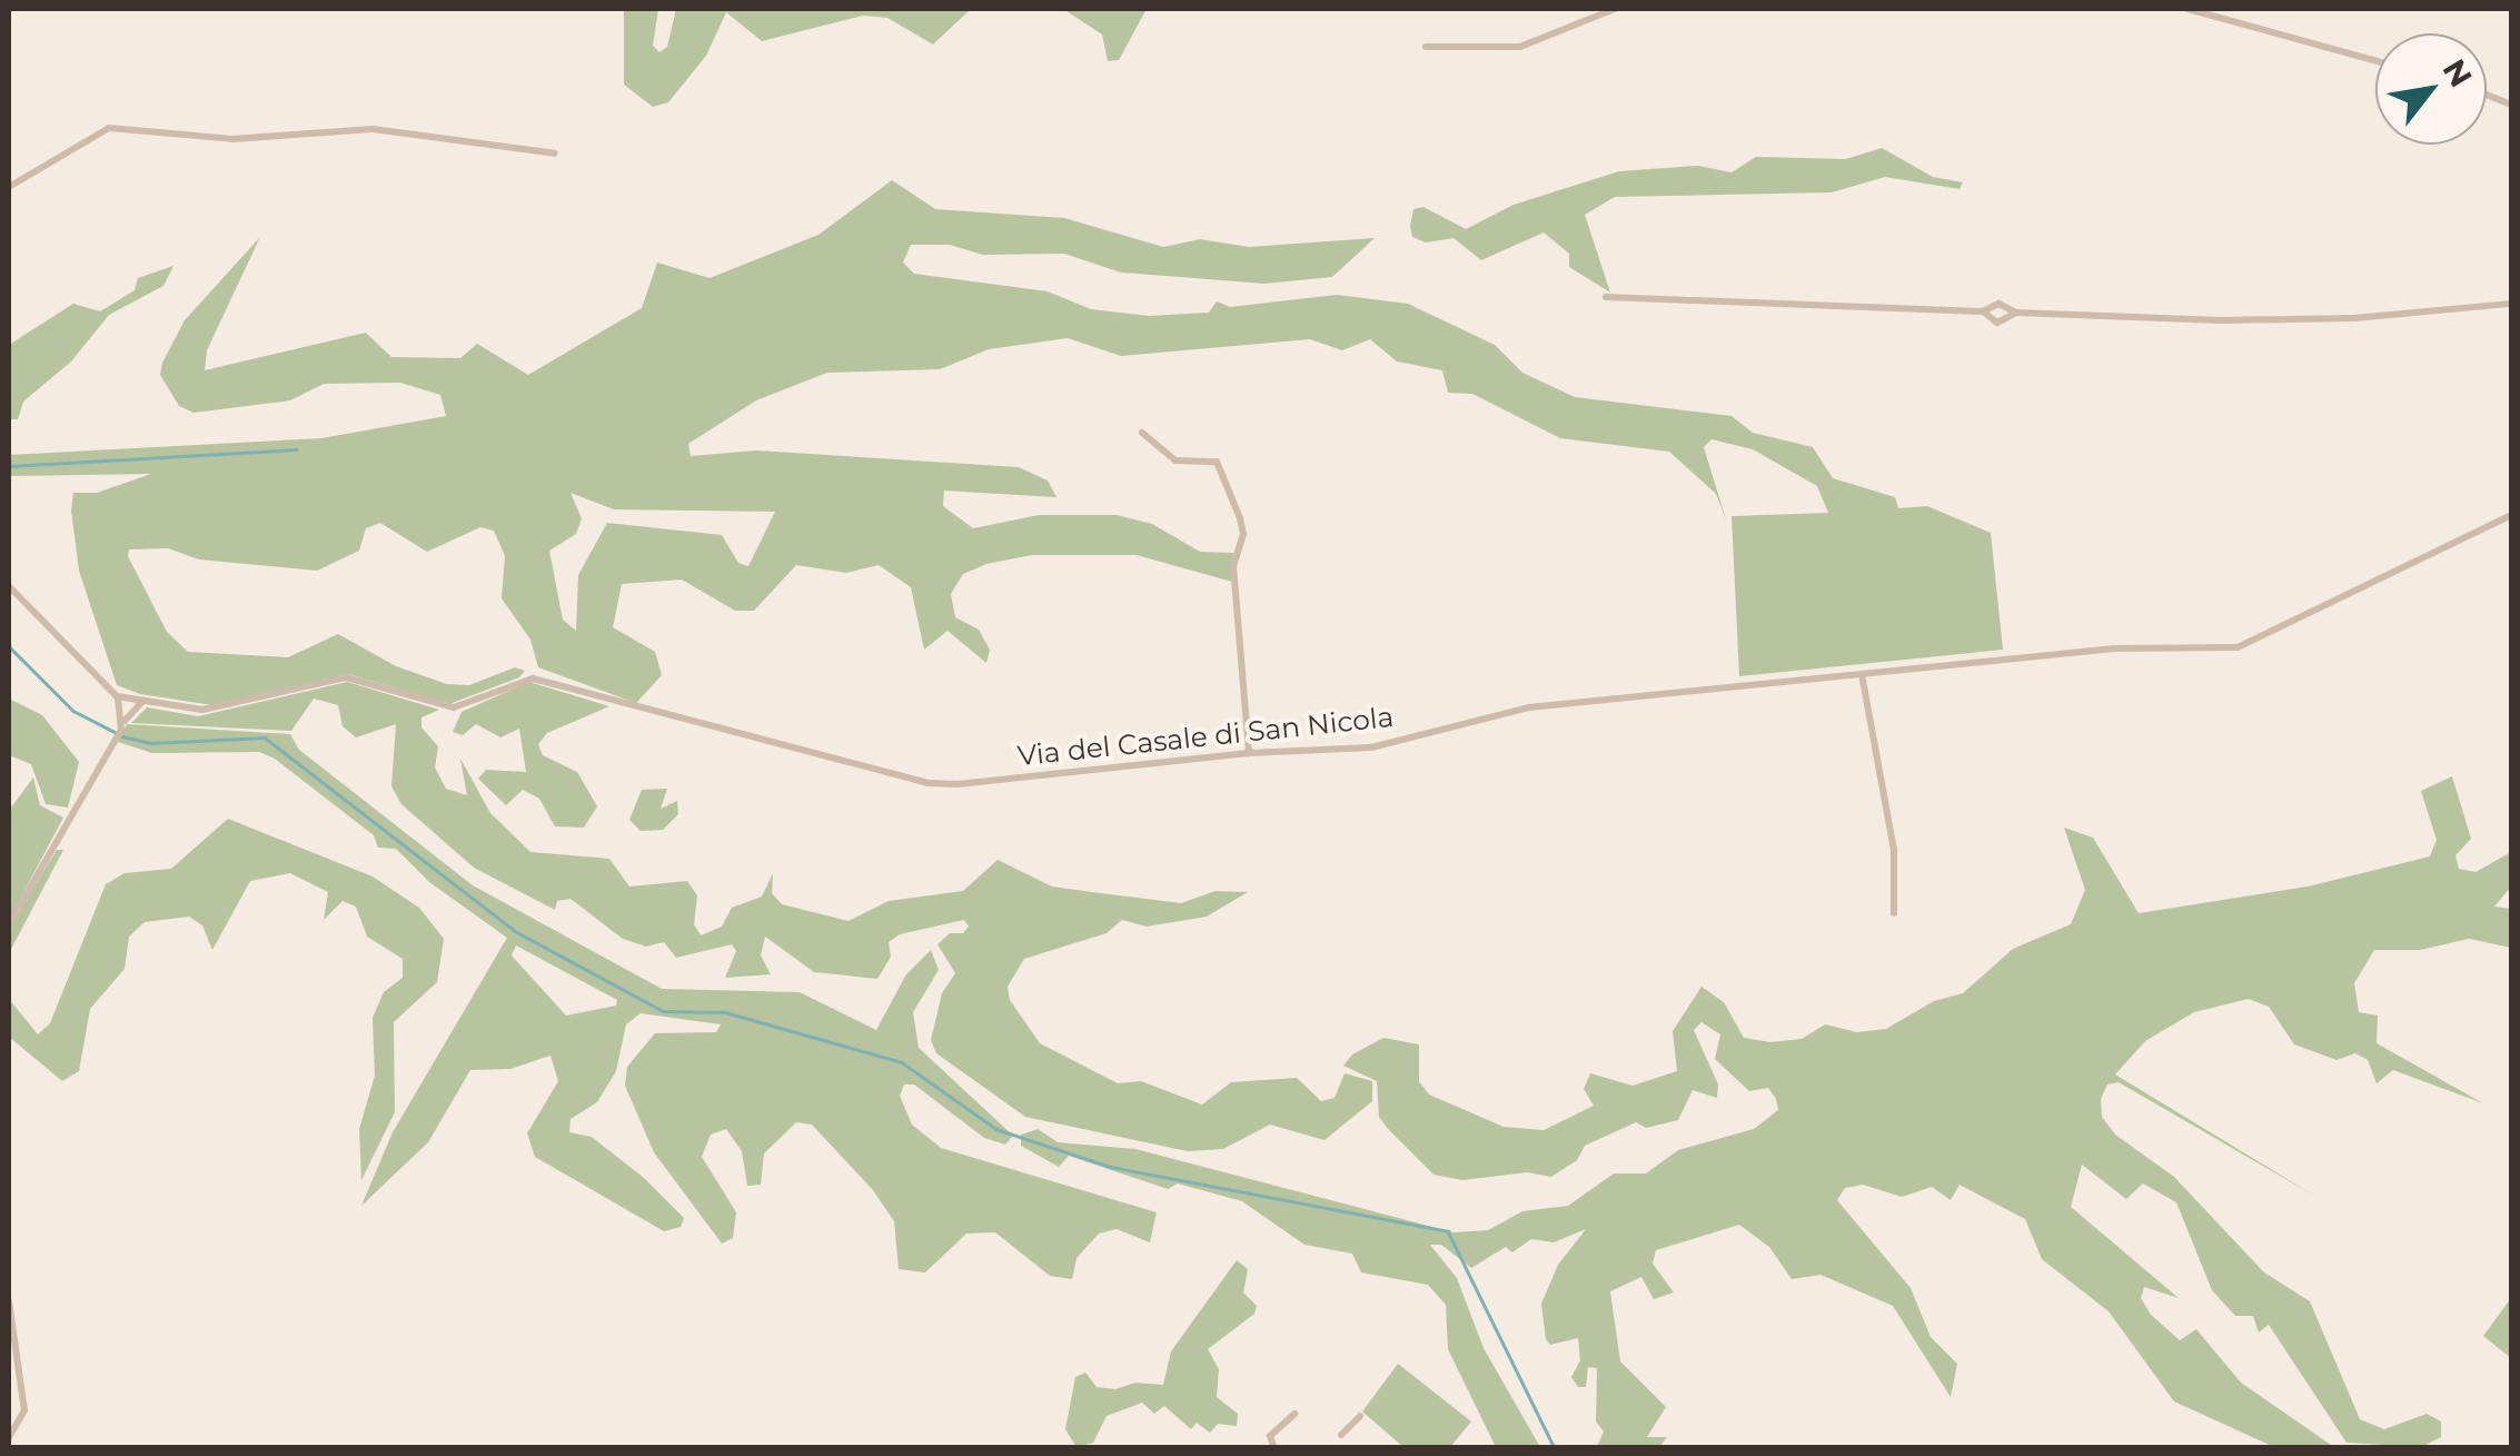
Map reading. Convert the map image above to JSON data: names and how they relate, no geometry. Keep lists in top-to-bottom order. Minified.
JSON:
{"streets":{"street":["Via del Casale di San Nicola"]},"north":"top right"}
